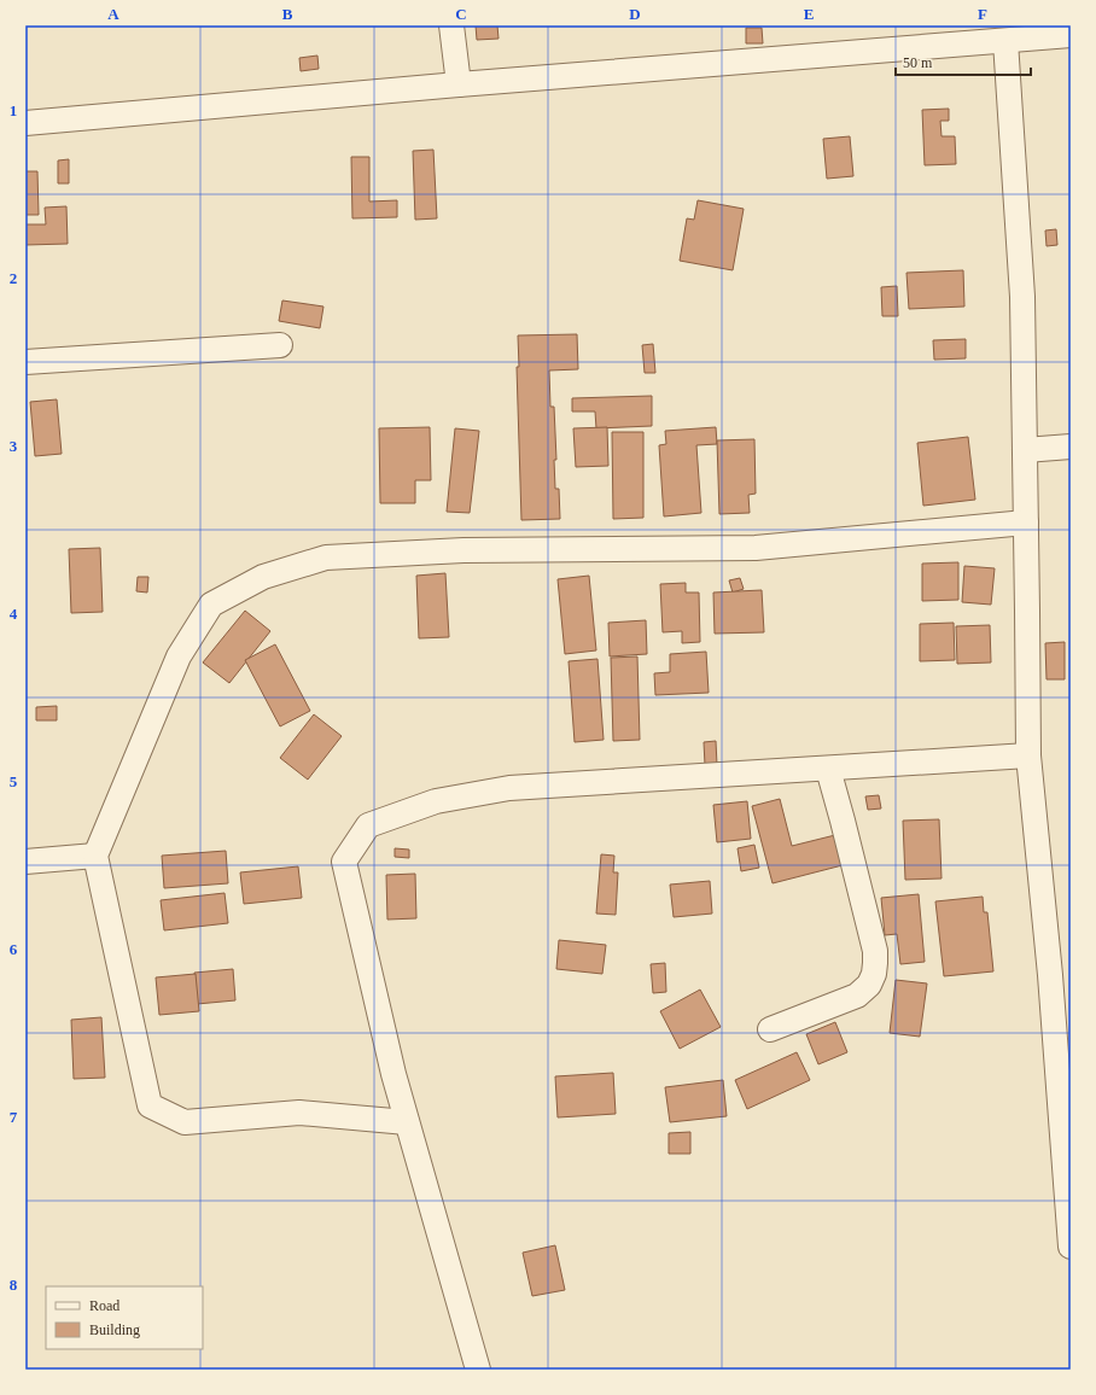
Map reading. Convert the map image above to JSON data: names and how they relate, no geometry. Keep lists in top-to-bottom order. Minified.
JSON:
{"legend":["Road","Building"],"scale_bar":"50 m","grid":{"columns":["A","B","C","D","E","F"],"rows":["1","2","3","4","5","6","7","8"]}}
